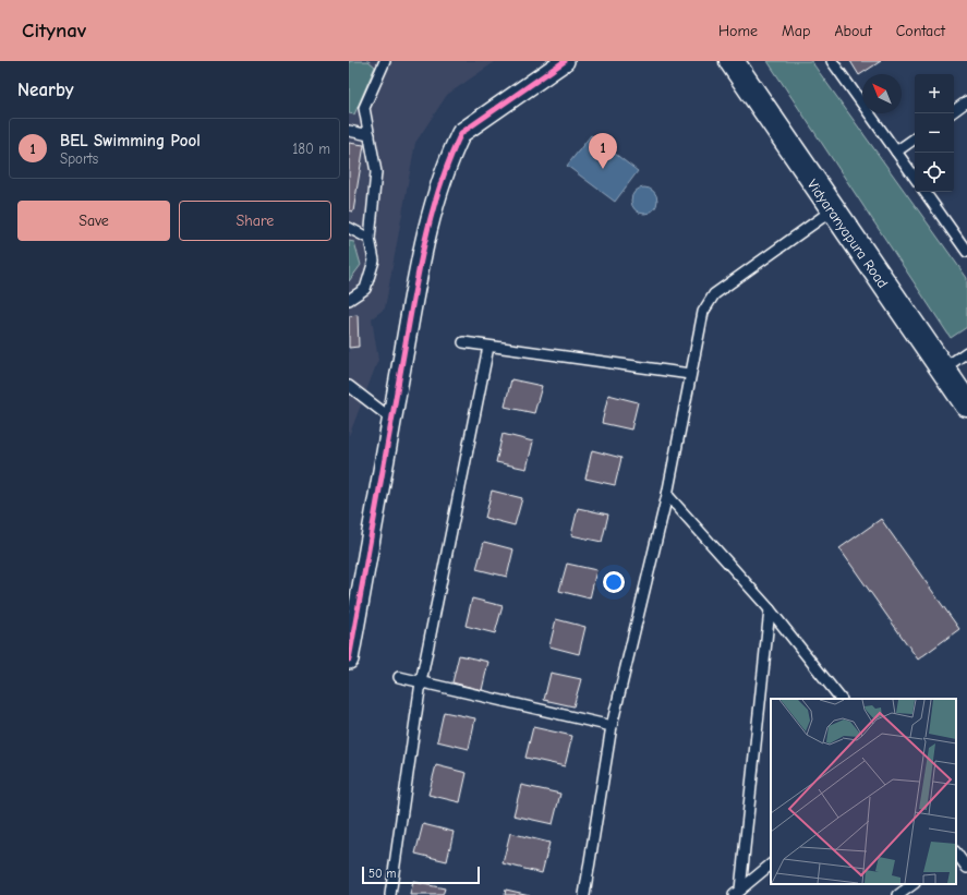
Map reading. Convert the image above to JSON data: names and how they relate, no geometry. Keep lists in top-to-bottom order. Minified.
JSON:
{"streets":{"main road":["Vidyaranyapura Road"]},"scale_bar":"50 m","north":"top left","page":{"header":"Citynav","nav":["Home","Map","About","Contact"],"heading":"Nearby","map_buttons":["+","−"],"list":[{"mark":"1","name":"BEL Swimming Pool","note":"Sports","value":"180 m"}],"pins":"1","buttons":["Save","Share"],"scale":"50 m"}}
